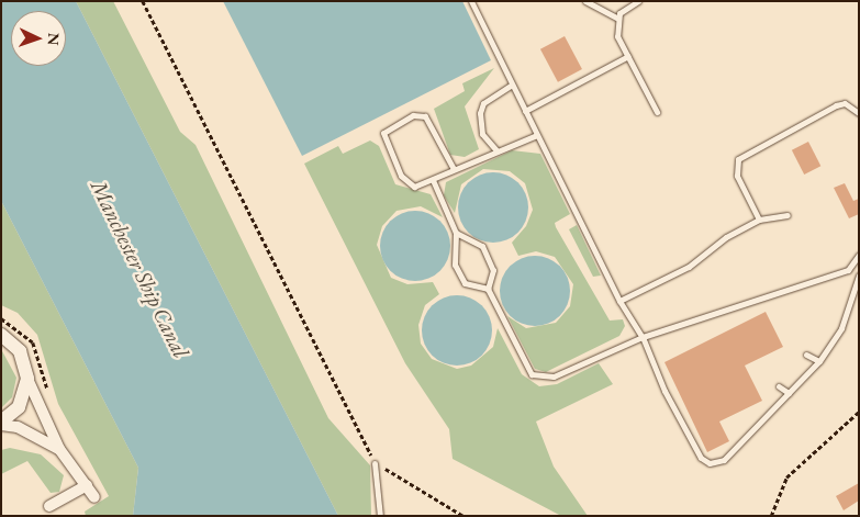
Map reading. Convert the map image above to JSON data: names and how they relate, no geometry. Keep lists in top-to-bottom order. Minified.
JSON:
{"water":["Manchester Ship Canal"],"north":"right"}
